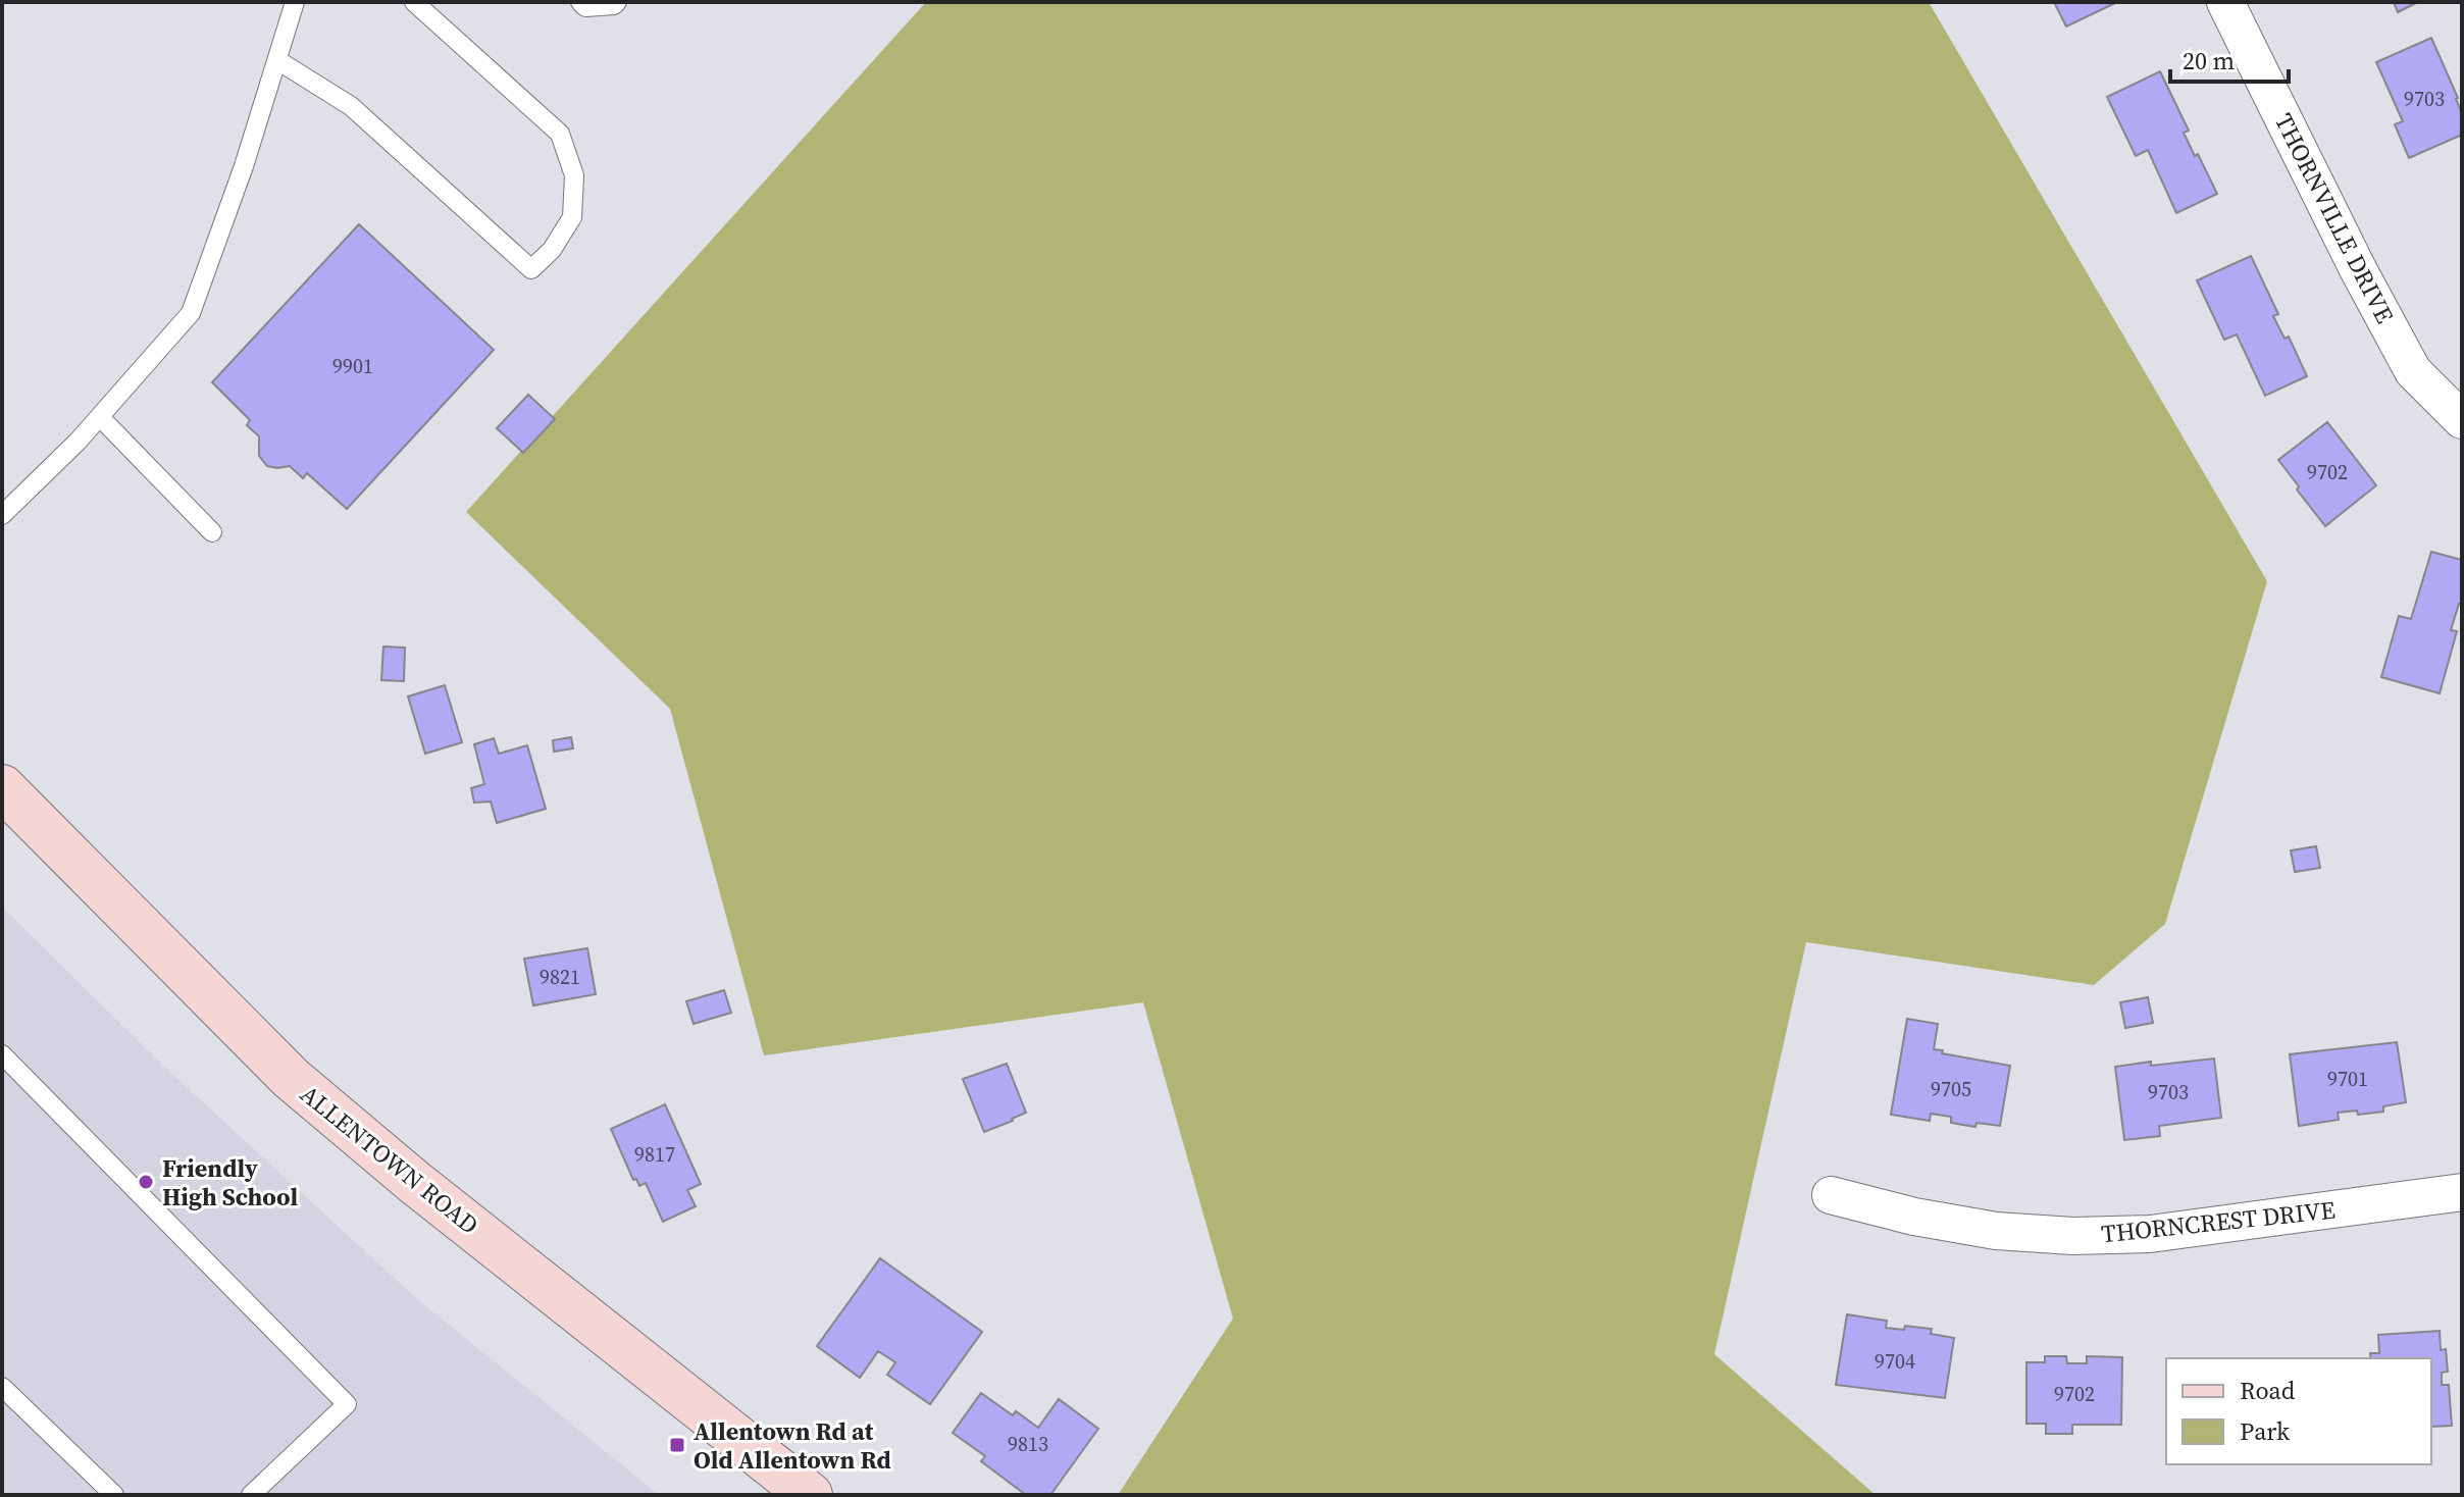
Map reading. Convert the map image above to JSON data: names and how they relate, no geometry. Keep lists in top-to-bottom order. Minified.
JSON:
{"streets":{"main road":["ALLENTOWN ROAD"],"street":["THORNVILLE DRIVE","THORNCREST DRIVE"]},"places":{"other":["Friendly High School"],"transit":["Allentown Rd at Old Allentown Rd"]},"house_numbers":["9703","9901","9702","9821","9701","9705","9703","9817","9704","9702","9813"],"legend":["Road","Park"],"scale_bar":"20 m"}
